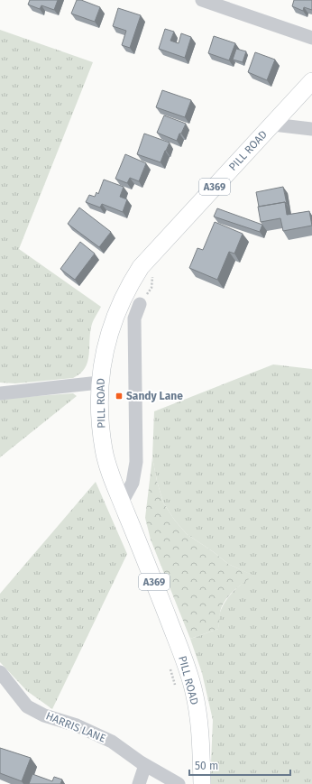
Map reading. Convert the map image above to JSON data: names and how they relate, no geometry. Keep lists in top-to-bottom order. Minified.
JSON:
{"streets":{"main road":["PILL ROAD","A369"],"street":["HARRIS LANE"]},"places":{"transit":["Sandy Lane"]},"scale_bar":"50 m"}
